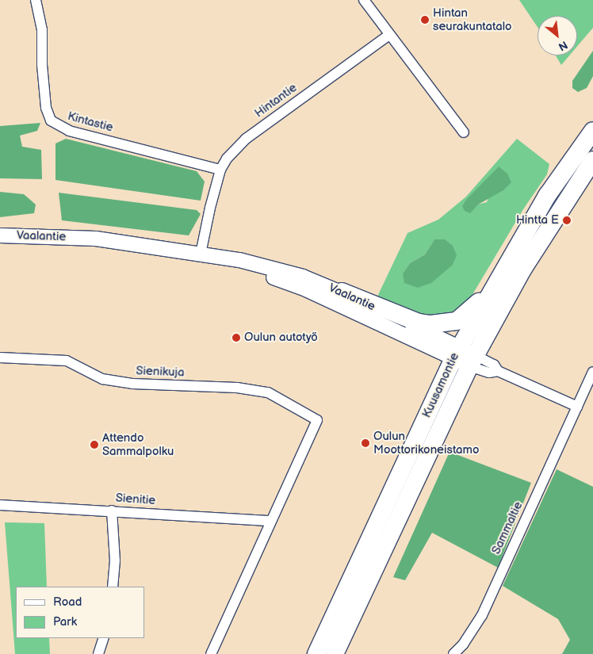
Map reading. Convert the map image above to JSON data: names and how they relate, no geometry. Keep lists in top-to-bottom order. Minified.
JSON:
{"streets":{"highway":["Kuusamontie"],"street":["Hintantie","Kintastie","Vaalantie","Sienikuja","Sienitie","Sammaltie"]},"crossings":[["Hintantie","Kintastie"],["Hintantie","Vaalantie"],["Vaalantie","Kuusamontie"],["Sienikuja","Sienitie"]],"places":["Hintan seurakuntatalo","Hintta E","Oulun autotyö","Oulun Moottorikoneistamo","Attendo Sammalpolku"],"legend":["Road","Park"],"north":"bottom right"}
